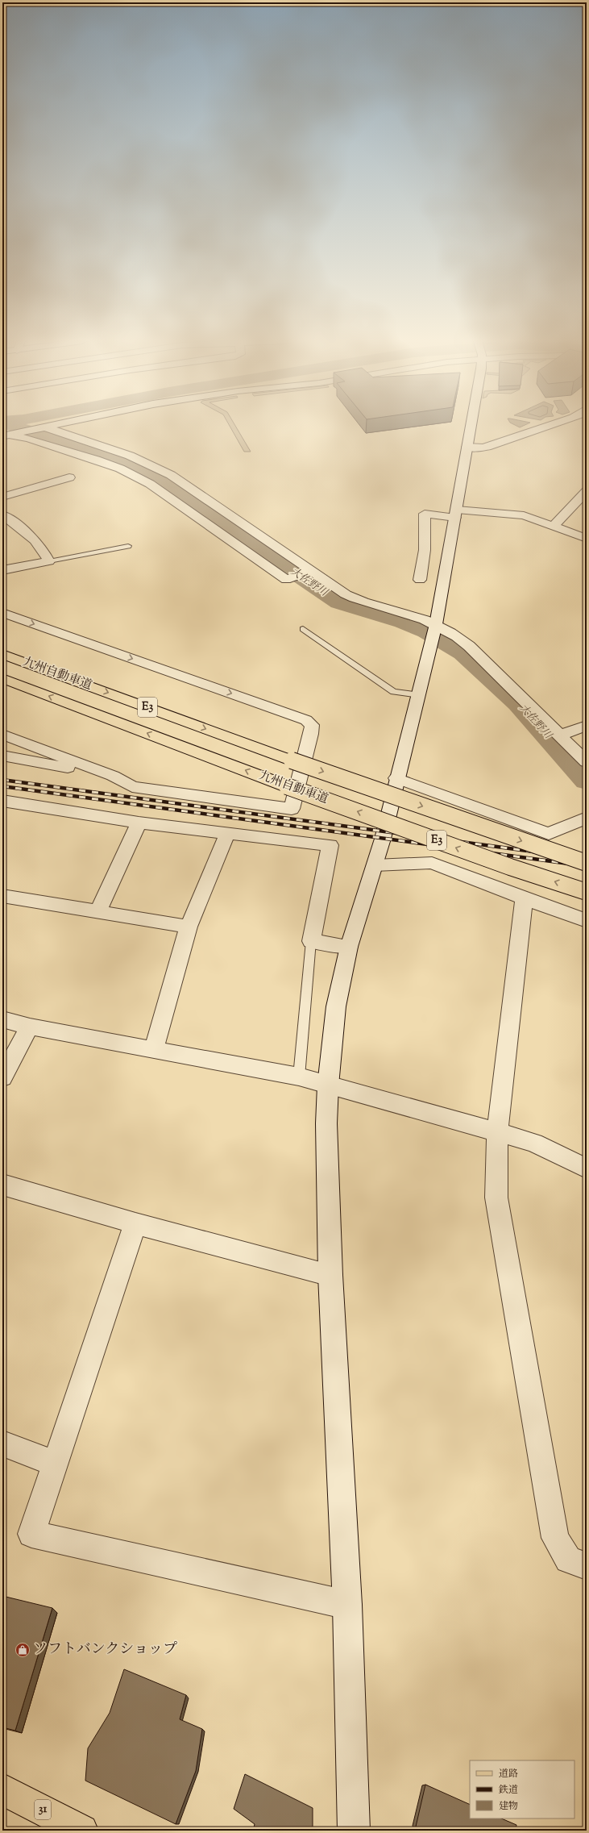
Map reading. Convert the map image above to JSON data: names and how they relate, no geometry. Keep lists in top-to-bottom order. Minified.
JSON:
{"streets":{"main road":["九州自動車道","E3","31"]},"water":["大佐野川"],"places":{"shop":["ソフトバンクショップ"]},"legend":["道路","鉄道","建物"]}
